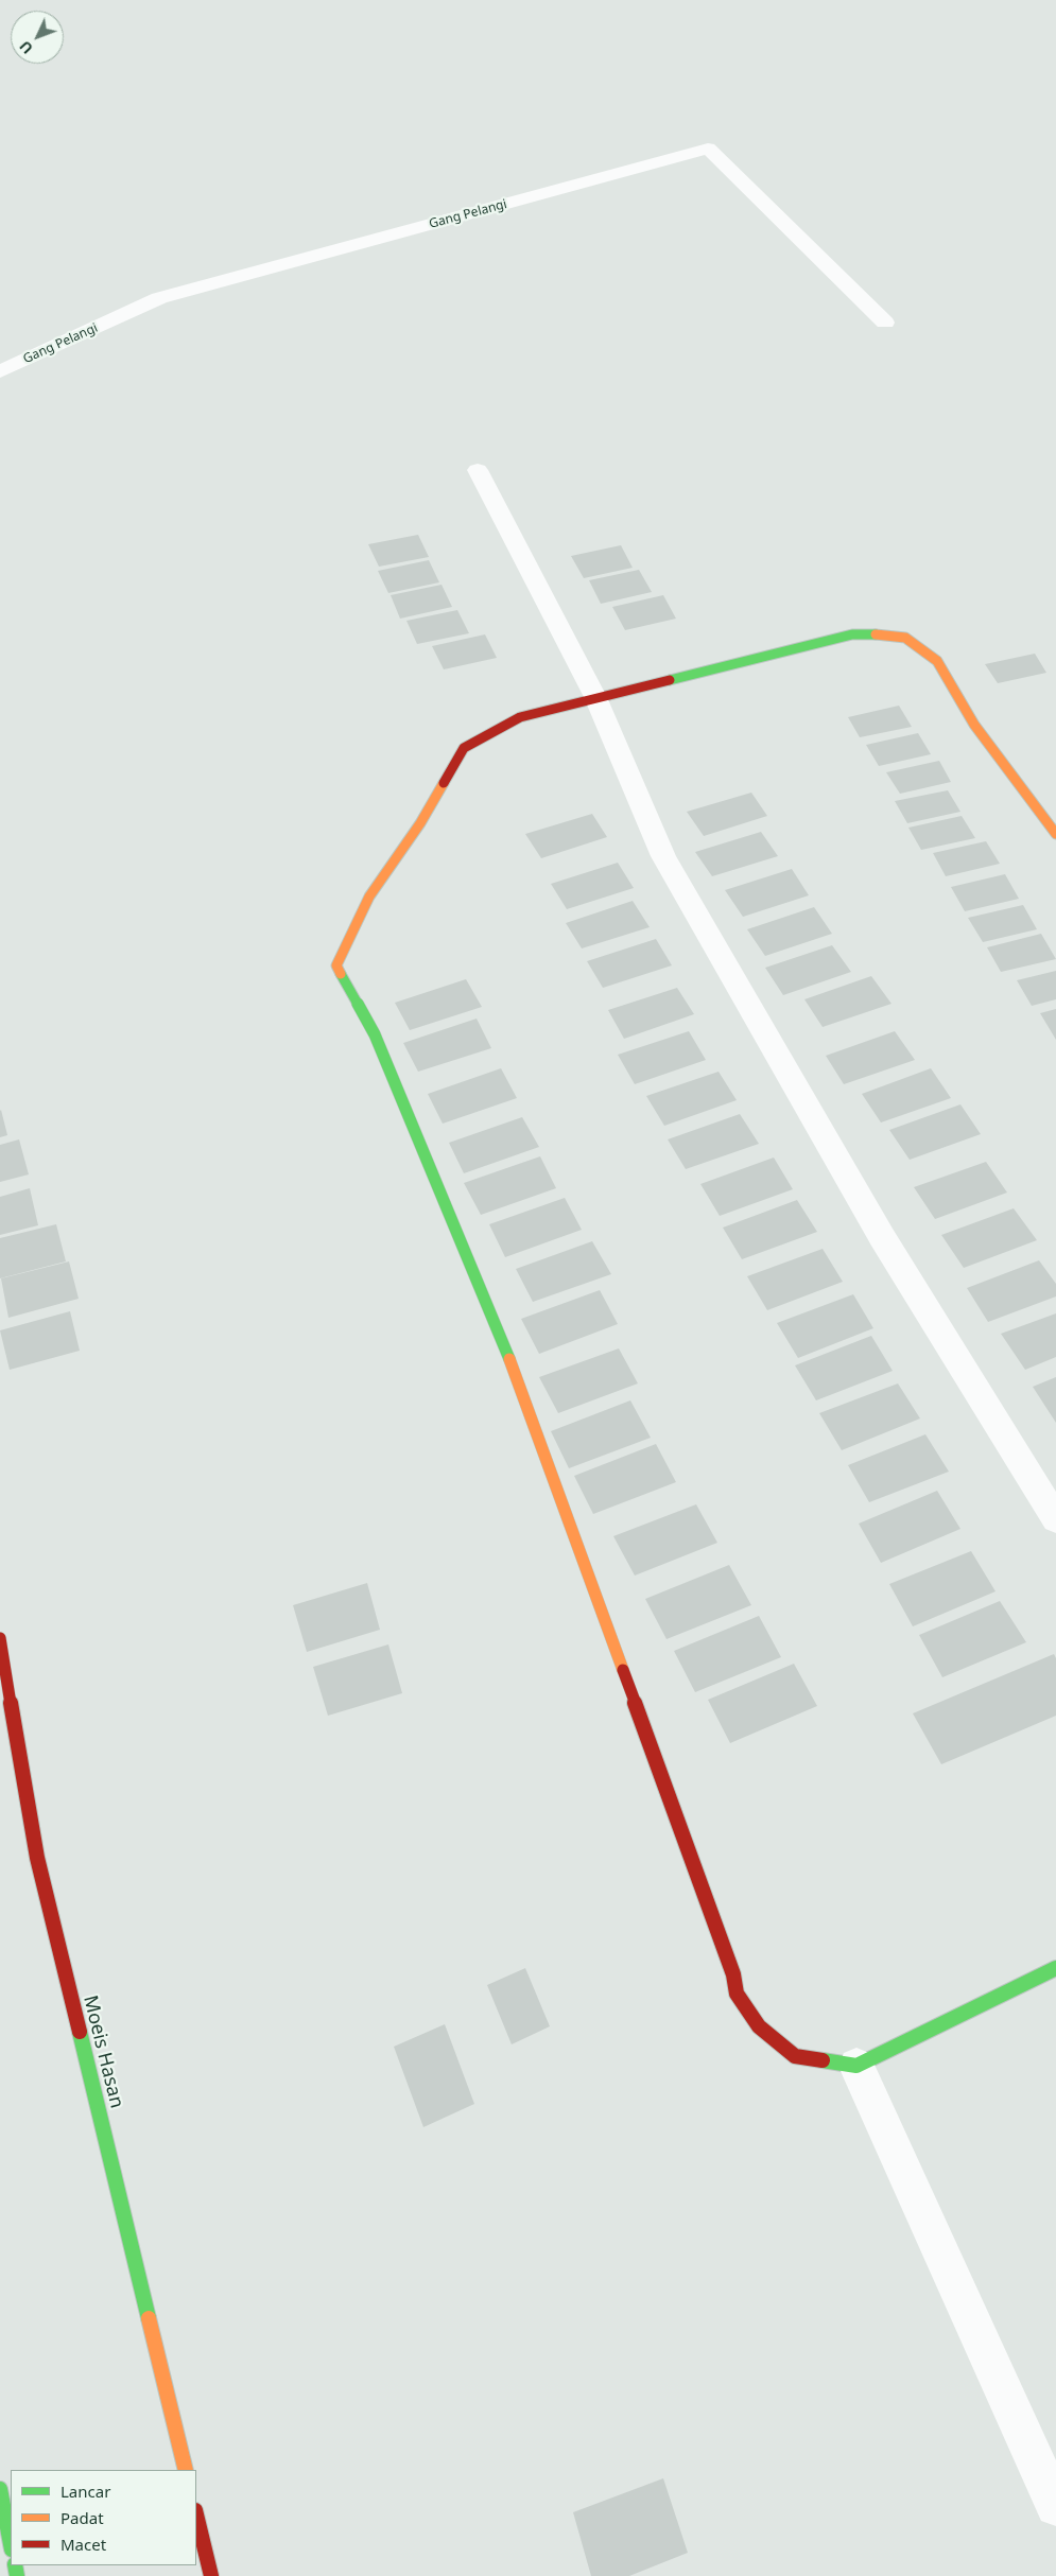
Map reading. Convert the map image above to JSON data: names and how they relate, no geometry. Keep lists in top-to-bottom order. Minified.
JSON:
{"streets":{"street":["Gang Pelangi","Moeis Hasan"]},"legend":["Lancar","Padat","Macet"],"north":"bottom left"}
